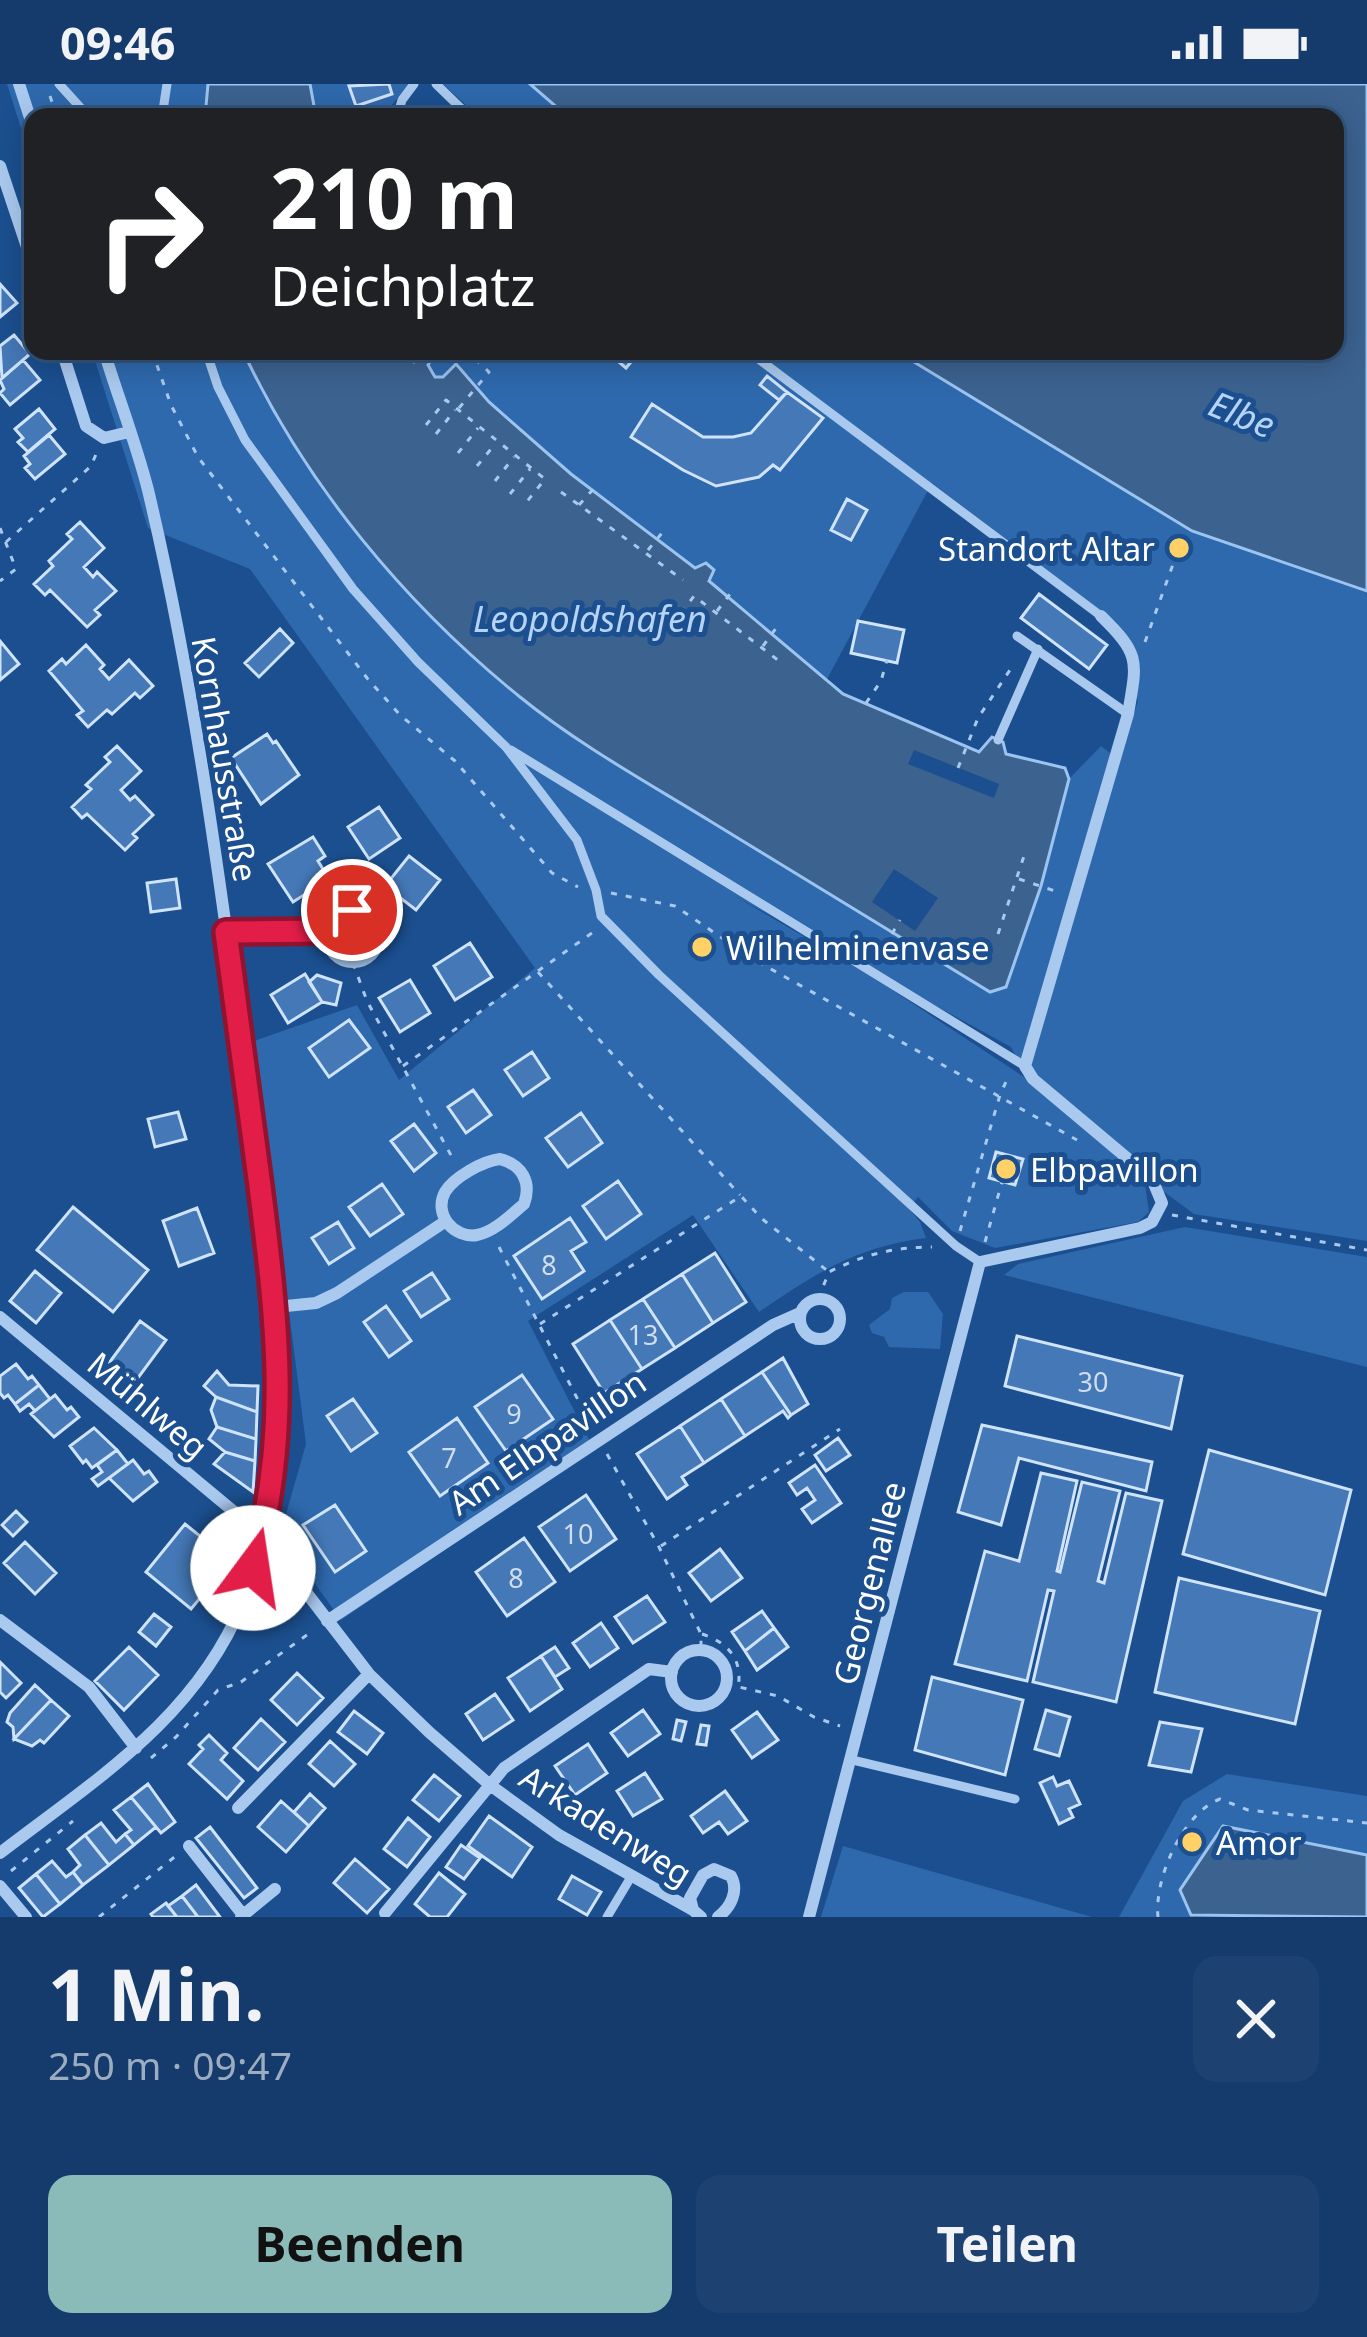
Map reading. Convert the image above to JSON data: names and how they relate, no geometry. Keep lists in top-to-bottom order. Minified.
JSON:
{"streets":{"street":["Kornhausstraße","Mühlweg","Am Elbpavillon","Georgenallee","Arkadenweg"]},"crossings":[["Kornhausstraße","Mühlweg"],["Kornhausstraße","Arkadenweg"],["Mühlweg","Arkadenweg"],["Am Elbpavillon","Arkadenweg"]],"water":["Elbe","Leopoldshafen"],"places":["Standort Altar","Wilhelminenvase","Elbpavillon","Amor"],"house_numbers":["8","13","30","9","7","10","8"],"page":{"status":"09:46","turn":["210 m","Deichplatz"],"heading":["1 Min.","250 m · 09:47"],"buttons":["Beenden","Teilen"]}}
